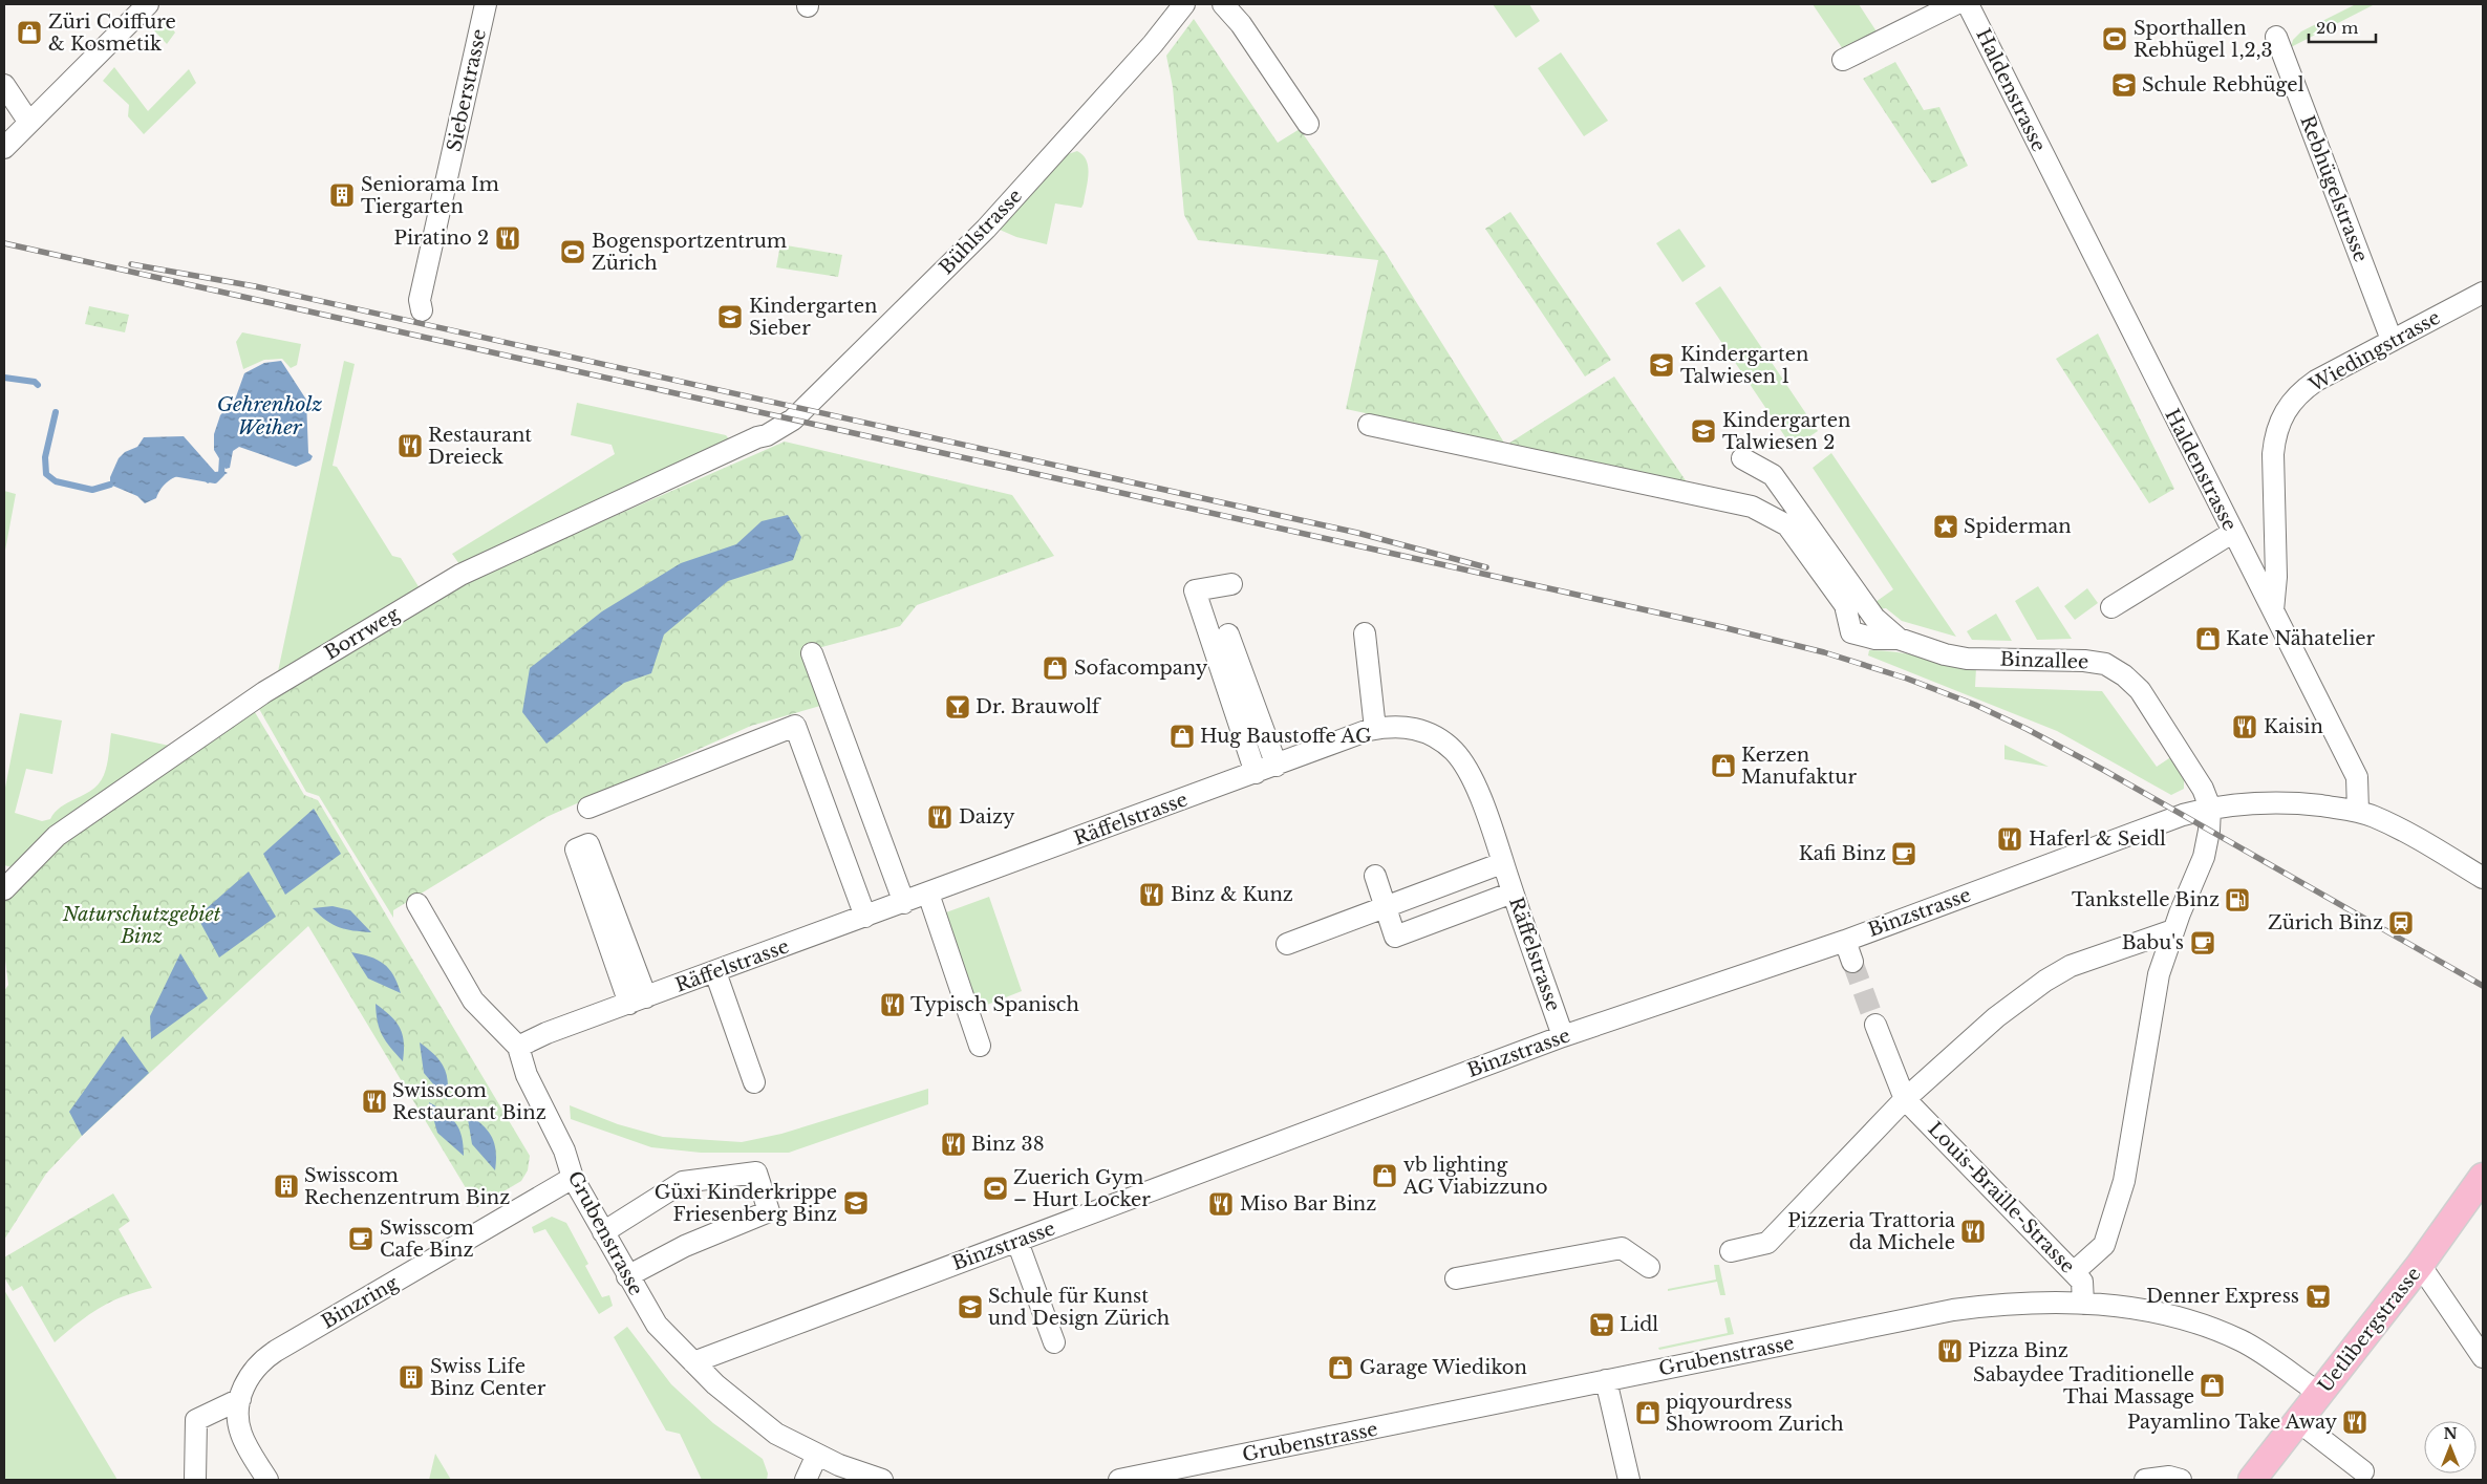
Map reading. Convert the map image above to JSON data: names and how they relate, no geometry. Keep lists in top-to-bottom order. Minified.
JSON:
{"streets":{"main road":["Uetlibergstrasse"],"street":["Sieberstrasse","Haldenstrasse","Rebhügelstrasse","Bühlstrasse","Wiedingstrasse","Borrweg","Binzallee","Räffelstrasse","Binzstrasse","Louis-Braille-Strasse","Grubenstrasse","Binzring"]},"crossings":[["Haldenstrasse","Wiedingstrasse"],["Haldenstrasse","Binzstrasse"],["Rebhügelstrasse","Wiedingstrasse"],["Bühlstrasse","Borrweg"],["Binzallee","Binzstrasse"],["Räffelstrasse","Binzstrasse"],["Räffelstrasse","Grubenstrasse"],["Binzstrasse","Grubenstrasse"],["Louis-Braille-Strasse","Grubenstrasse"],["Grubenstrasse","Binzring"],["Grubenstrasse","Uetlibergstrasse"]],"water":["Gehrenholz Weiher"],"parks":["Naturschutzgebiet Binz"],"places":{"shop":["Züri Coiffure & Kosmetik","Kate Nähatelier","Sofacompany","Hug Baustoffe AG","Kerzen Manufaktur","vb lighting AG Viabizzuno","Garage Wiedikon","Sabaydee Traditionelle Thai Massage","piqyourdress Showroom Zurich"],"sports":["Sporthallen Rebhügel 1,2,3","Bogensportzentrum Zürich","Zuerich Gym – Hurt Locker"],"school or university":["Schule Rebhügel","Kindergarten Sieber","Kindergarten Talwiesen 1","Kindergarten Talwiesen 2","Güxi Kinderkrippe Friesenberg Binz","Schule für Kunst und Design Zürich"],"building":["Seniorama Im Tiergarten","Swisscom Rechenzentrum Binz","Swiss Life Binz Center"],"restaurant":["Piratino 2","Restaurant Dreieck","Kaisin","Daizy","Haferl & Seidl","Binz & Kunz","Typisch Spanisch","Swisscom Restaurant Binz","Binz 38","Miso Bar Binz","Pizzeria Trattoria da Michele","Pizza Binz","Payamlino Take Away"],"place":["Spiderman"],"bar":["Dr. Brauwolf"],"cafe":["Kafi Binz","Babu's","Swisscom Cafe Binz"],"fuel station":["Tankstelle Binz"],"station":["Zürich Binz"],"supermarket":["Denner Express","Lidl"]},"scale_bar":"20 m","north":"top"}
